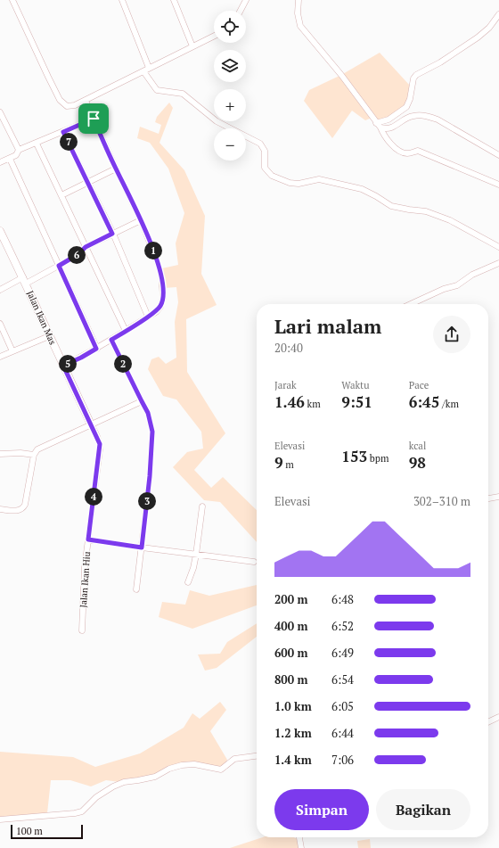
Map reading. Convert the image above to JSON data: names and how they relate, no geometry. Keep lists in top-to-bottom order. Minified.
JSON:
{"streets":{"street":["Jalan Ikan Mas","Jalan Ikan Hiu"]},"crossings":[["Jalan Ikan Mas","Jalan Ikan Hiu"]],"scale_bar":"100 m","page":{"map_buttons":["+","−"],"pins":["7","1","6","2","5","4","3"],"heading":["Lari malam","20:40"],"stats":[["Jarak","1.46 km"],["Waktu","9:51"],["Pace","6:45 /km"],["Elevasi","9 m"],["153 bpm"],["kcal","98"]],"chart":["Elevasi","302–310 m"],"list":[{"name":"200 m","note":"6:48"},{"name":"400 m","note":"6:52"},{"name":"600 m","note":"6:49"},{"name":"800 m","note":"6:54"},{"name":"1.0 km","note":"6:05"},{"name":"1.2 km","note":"6:44"},{"name":"1.4 km","note":"7:06"}],"buttons":["Simpan","Bagikan"],"scale":"100 m"}}
